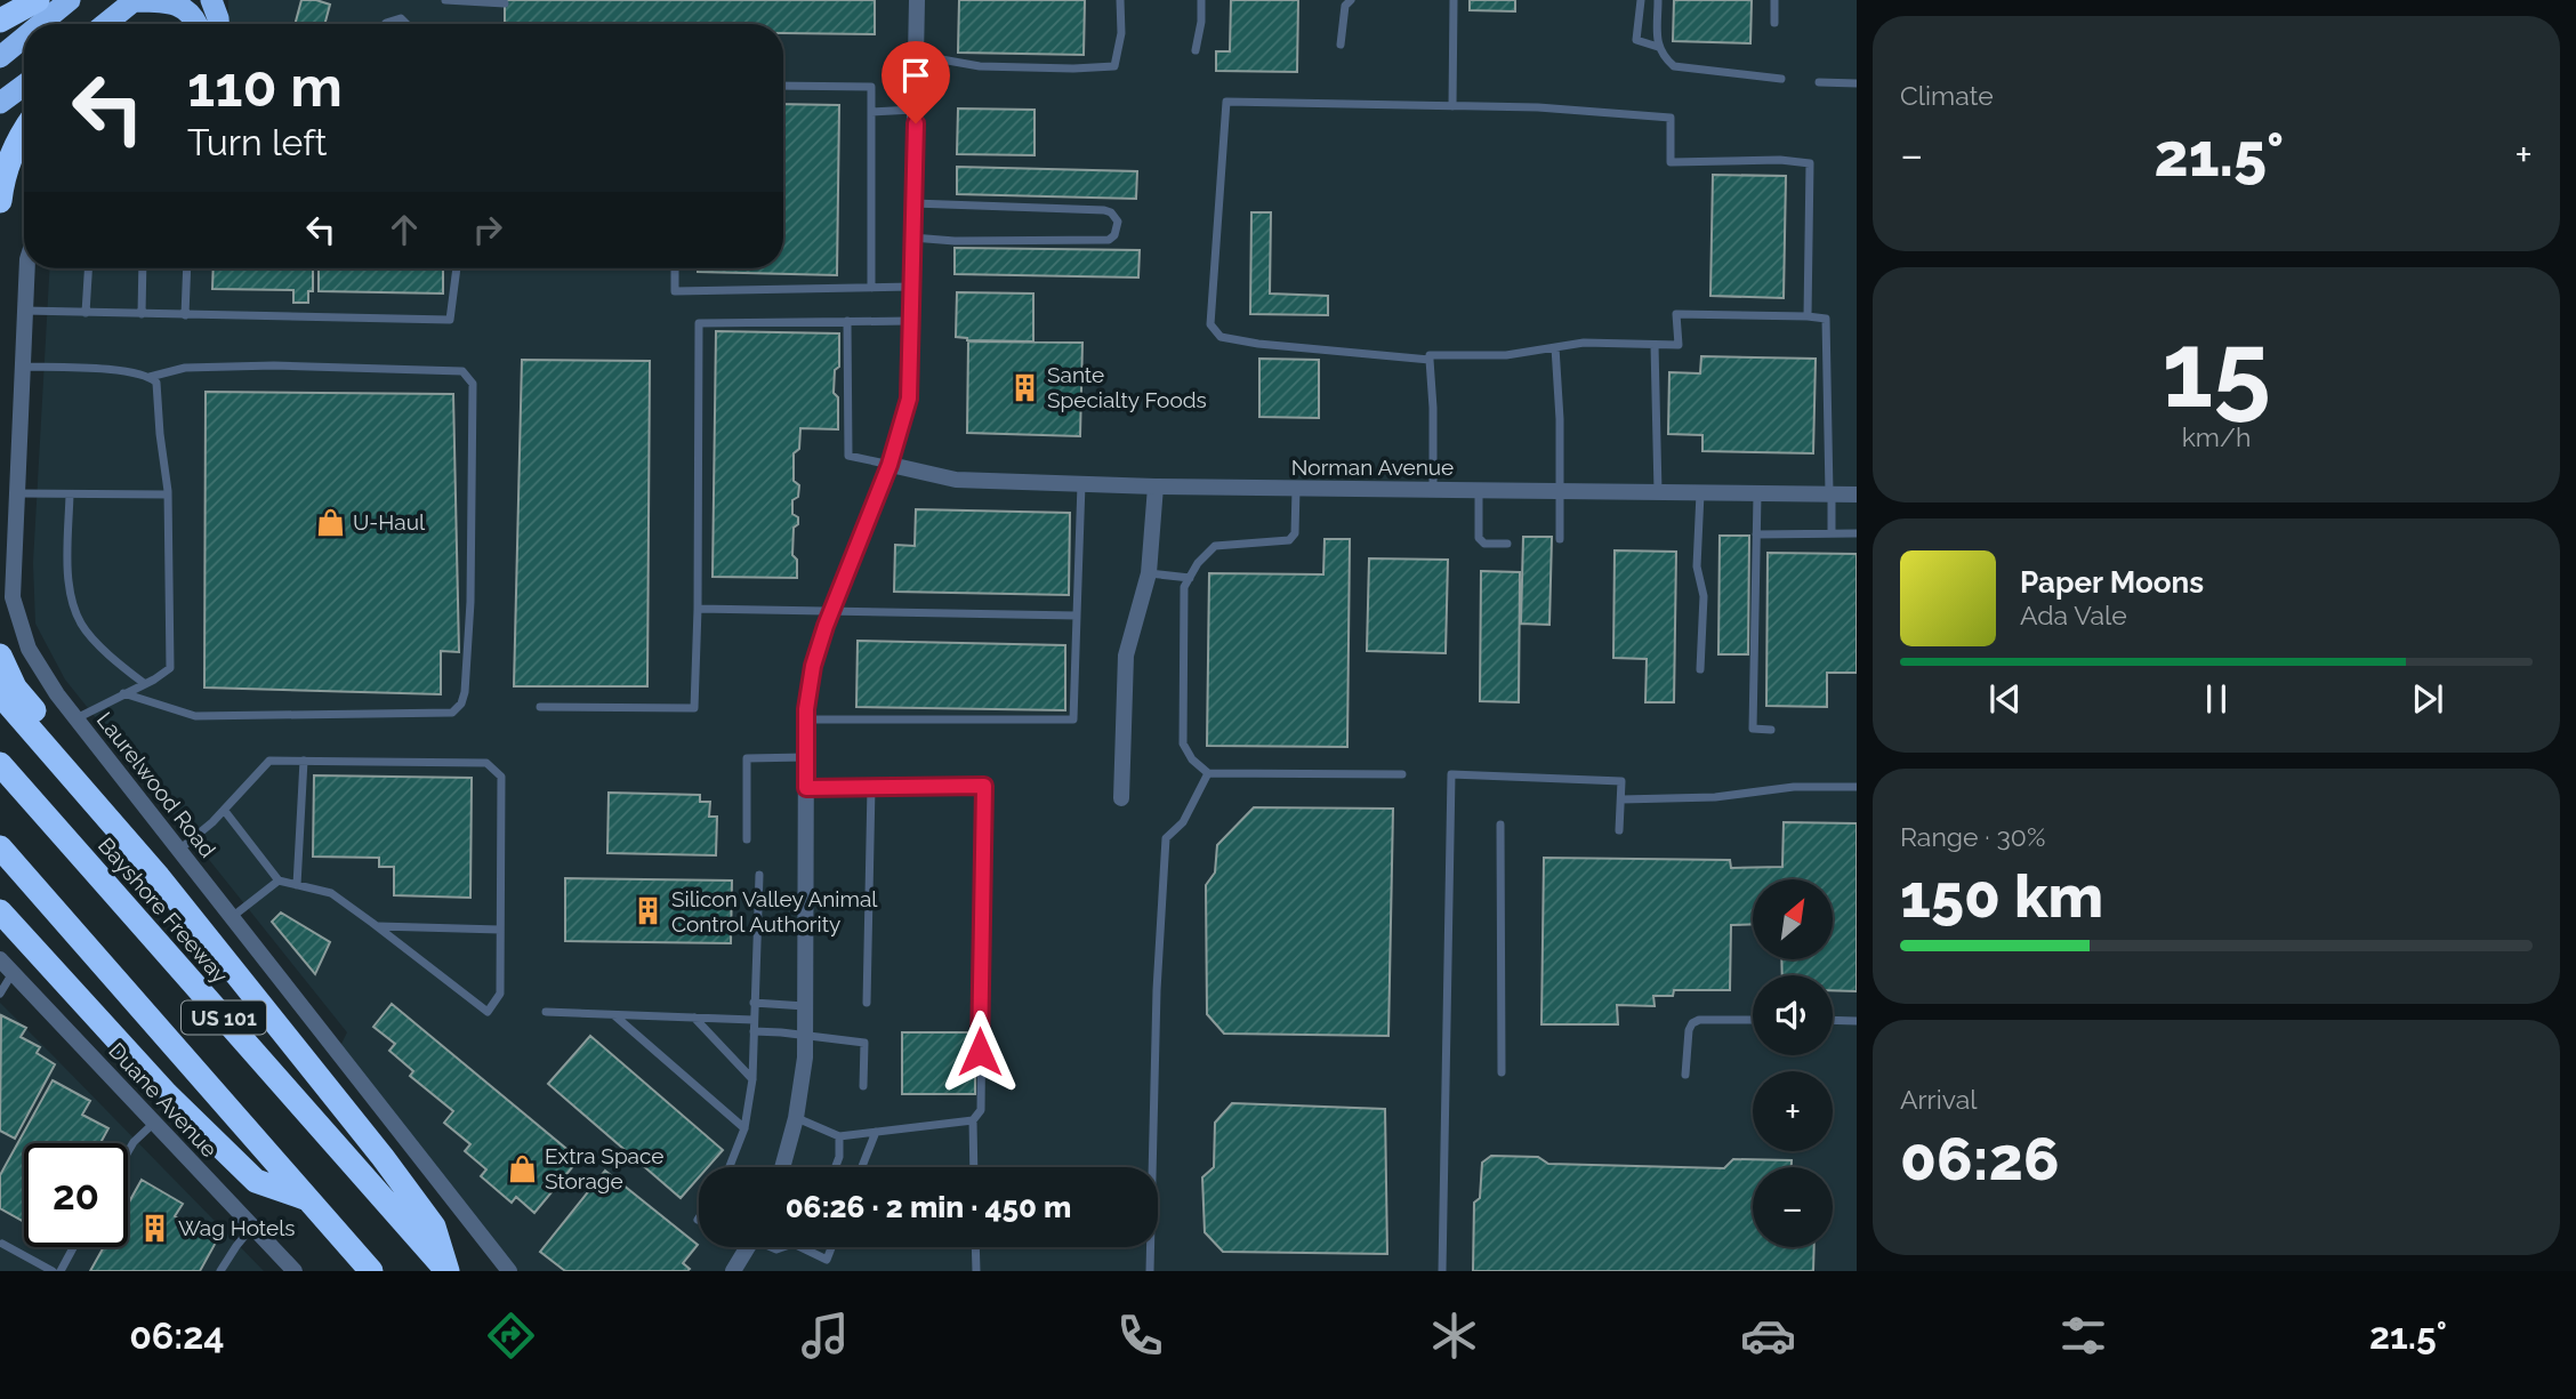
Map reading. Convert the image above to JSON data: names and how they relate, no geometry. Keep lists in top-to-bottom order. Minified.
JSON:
{"streets":{"highway":["Bayshore Freeway","US 101"],"street":["Norman Avenue","Laurelwood Road","Duane Avenue"]},"places":{"building":["Sante Specialty Foods","Silicon Valley Animal Control Authority","Wag Hotels"],"shop":["U-Haul","Extra Space Storage"]},"north":"top right","page":{"tile":["Climate",["15","km/h"],["Range · 30%","150 km"],["Arrival","06:26"]],"turn":["110 m","Turn left"],"heat":["−","21.5°","+"],"song":["Paper Moons","Ada Vale"],"map_buttons":["+","−"],"limit":"20","trip":"06:26 · 2 min · 450 m","tabs":["06:24","21.5°"]}}
